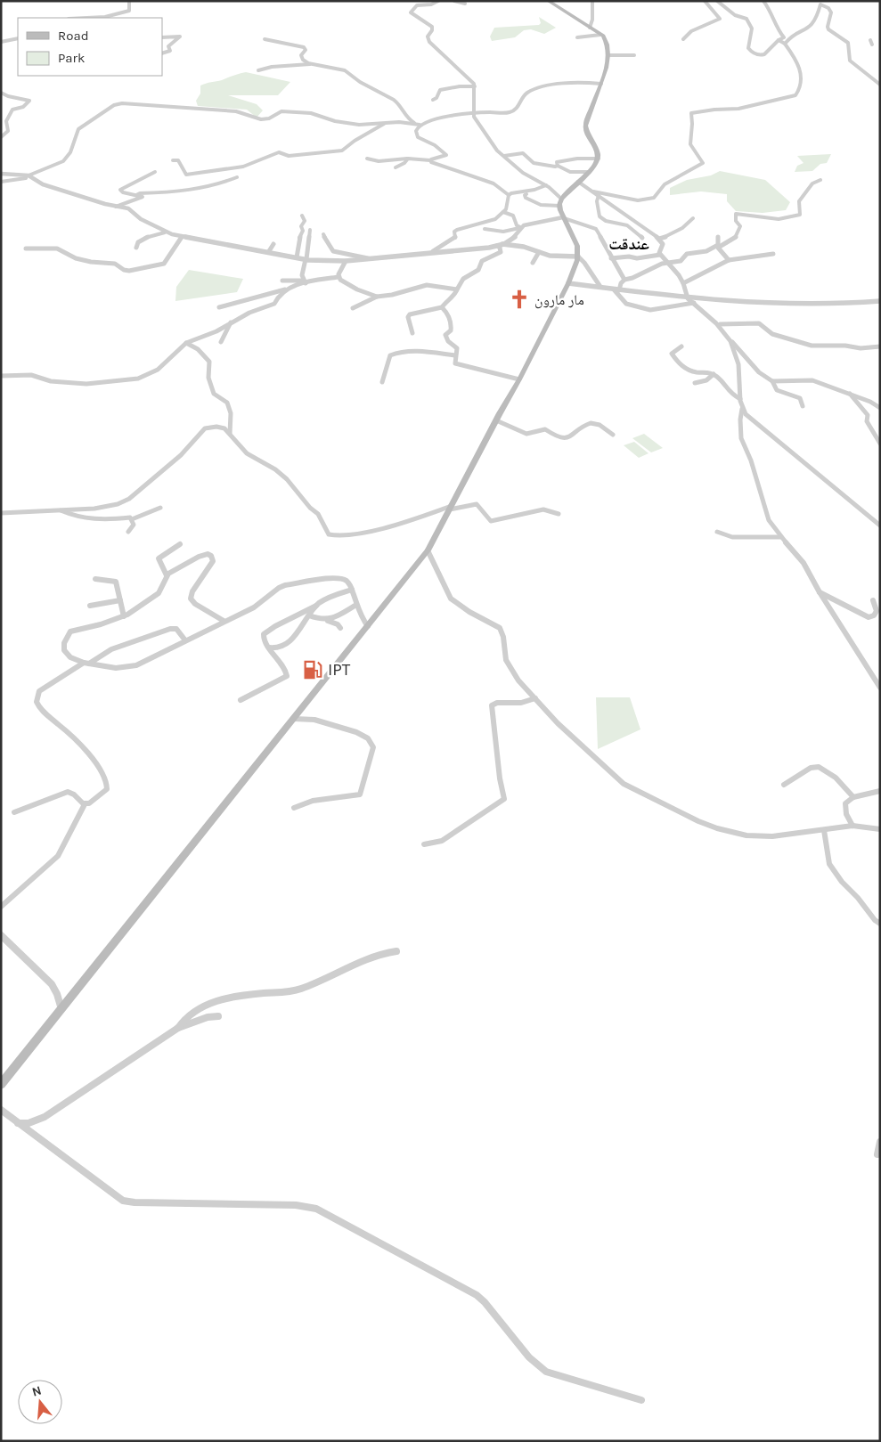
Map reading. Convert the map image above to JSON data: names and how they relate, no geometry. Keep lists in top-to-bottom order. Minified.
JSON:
{"districts":["عندقت"],"places":{"church":["مار مارون"],"fuel station":["IPT"]},"legend":["Road","Park"],"north":"top"}
